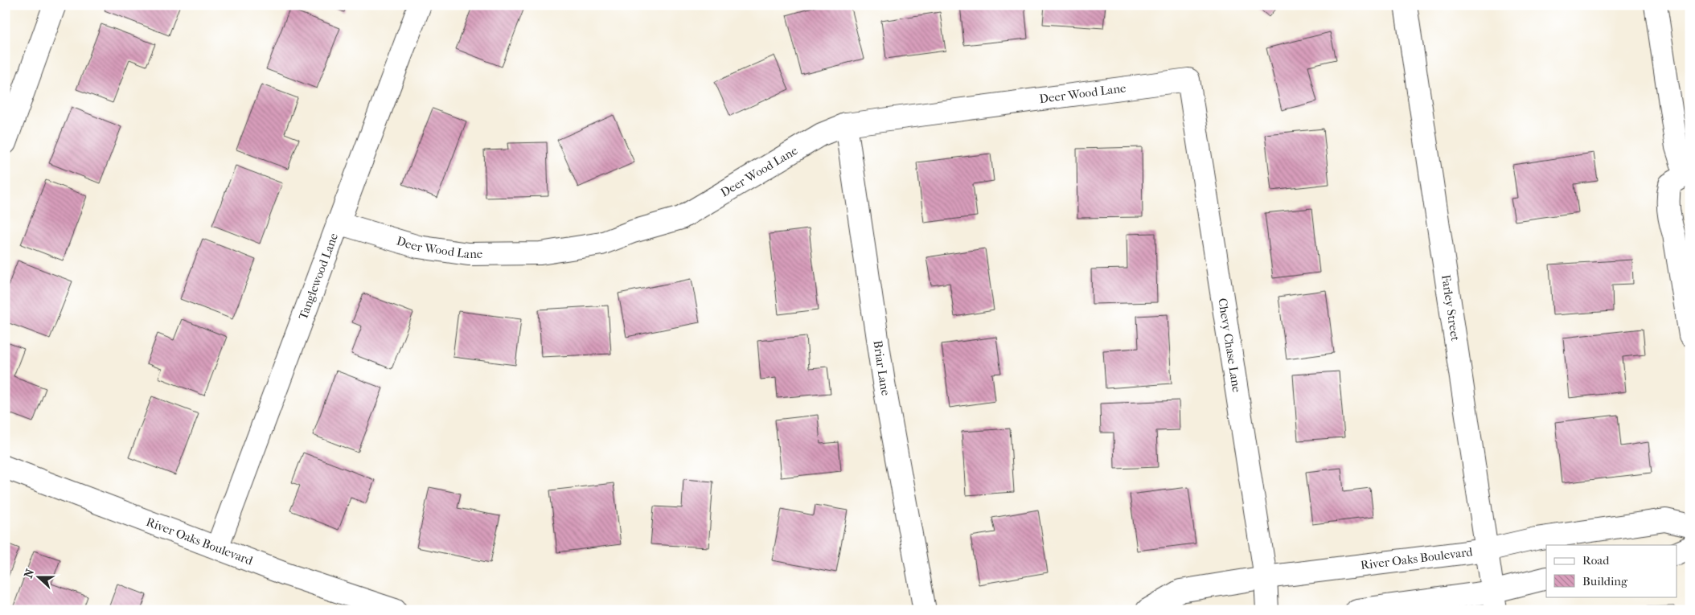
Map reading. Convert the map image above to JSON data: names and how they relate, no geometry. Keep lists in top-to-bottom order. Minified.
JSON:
{"streets":{"street":["Deer Wood Lane","Tanglewood Lane","Farley Street","Chevy Chase Lane","Briar Lane","River Oaks Boulevard"]},"crossings":[["Deer Wood Lane","Tanglewood Lane"],["Deer Wood Lane","Chevy Chase Lane"],["Deer Wood Lane","Briar Lane"],["Tanglewood Lane","River Oaks Boulevard"],["Farley Street","River Oaks Boulevard"],["Chevy Chase Lane","River Oaks Boulevard"]],"legend":["Road","Building"],"north":"left"}
